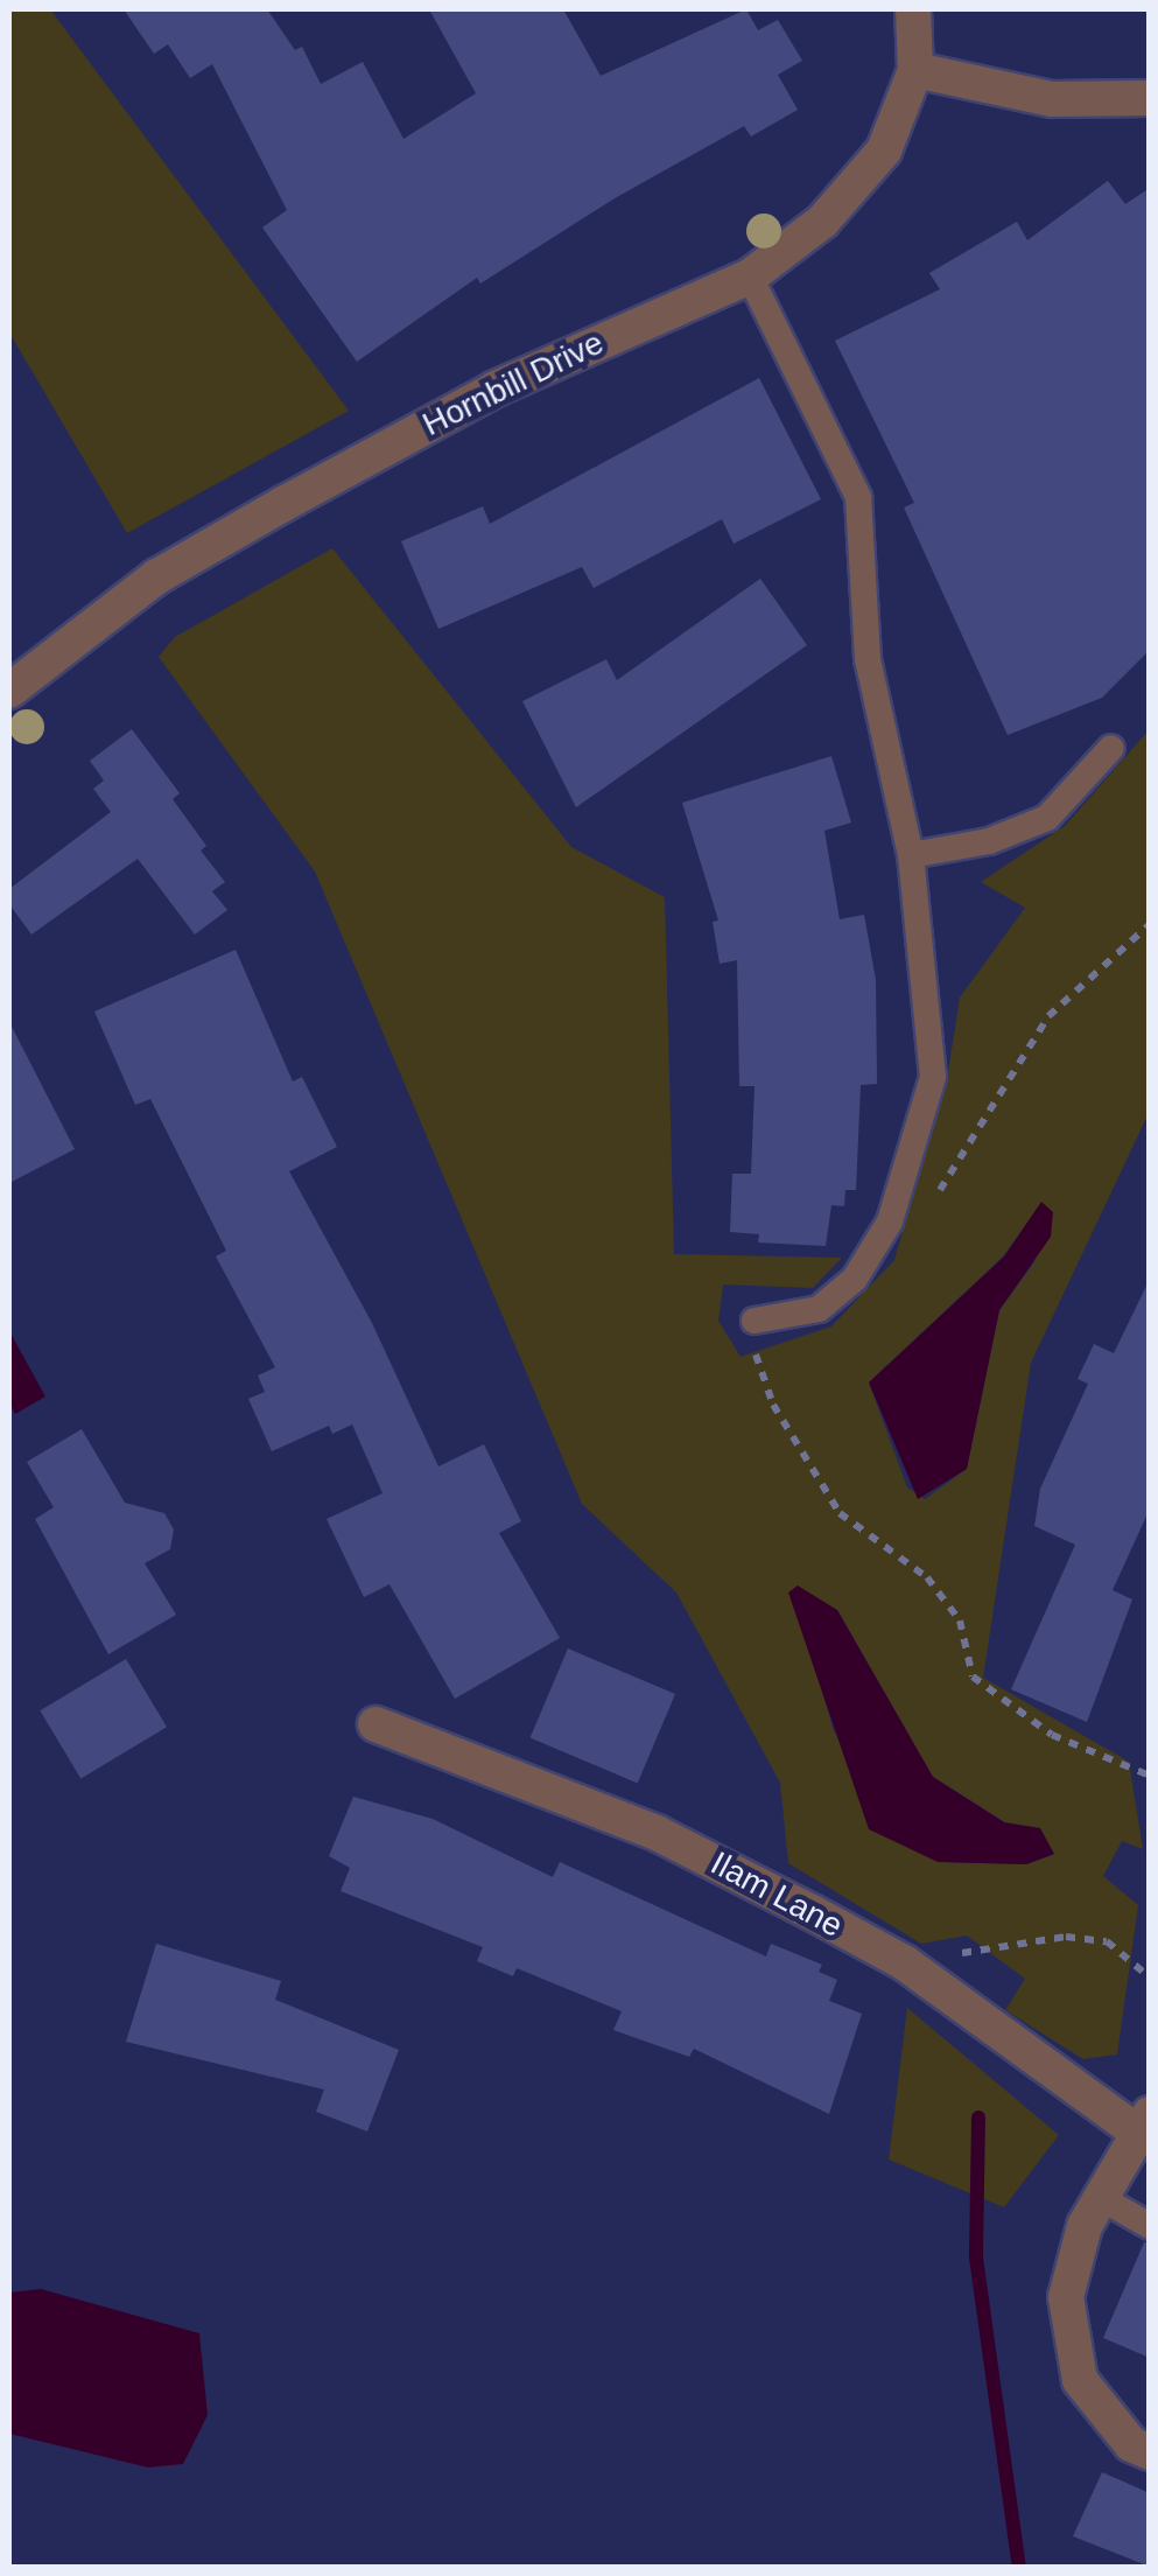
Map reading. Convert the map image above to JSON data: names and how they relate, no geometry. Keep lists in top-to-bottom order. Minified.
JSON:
{"streets":{"street":["Hornbill Drive","Ilam Lane"]}}
